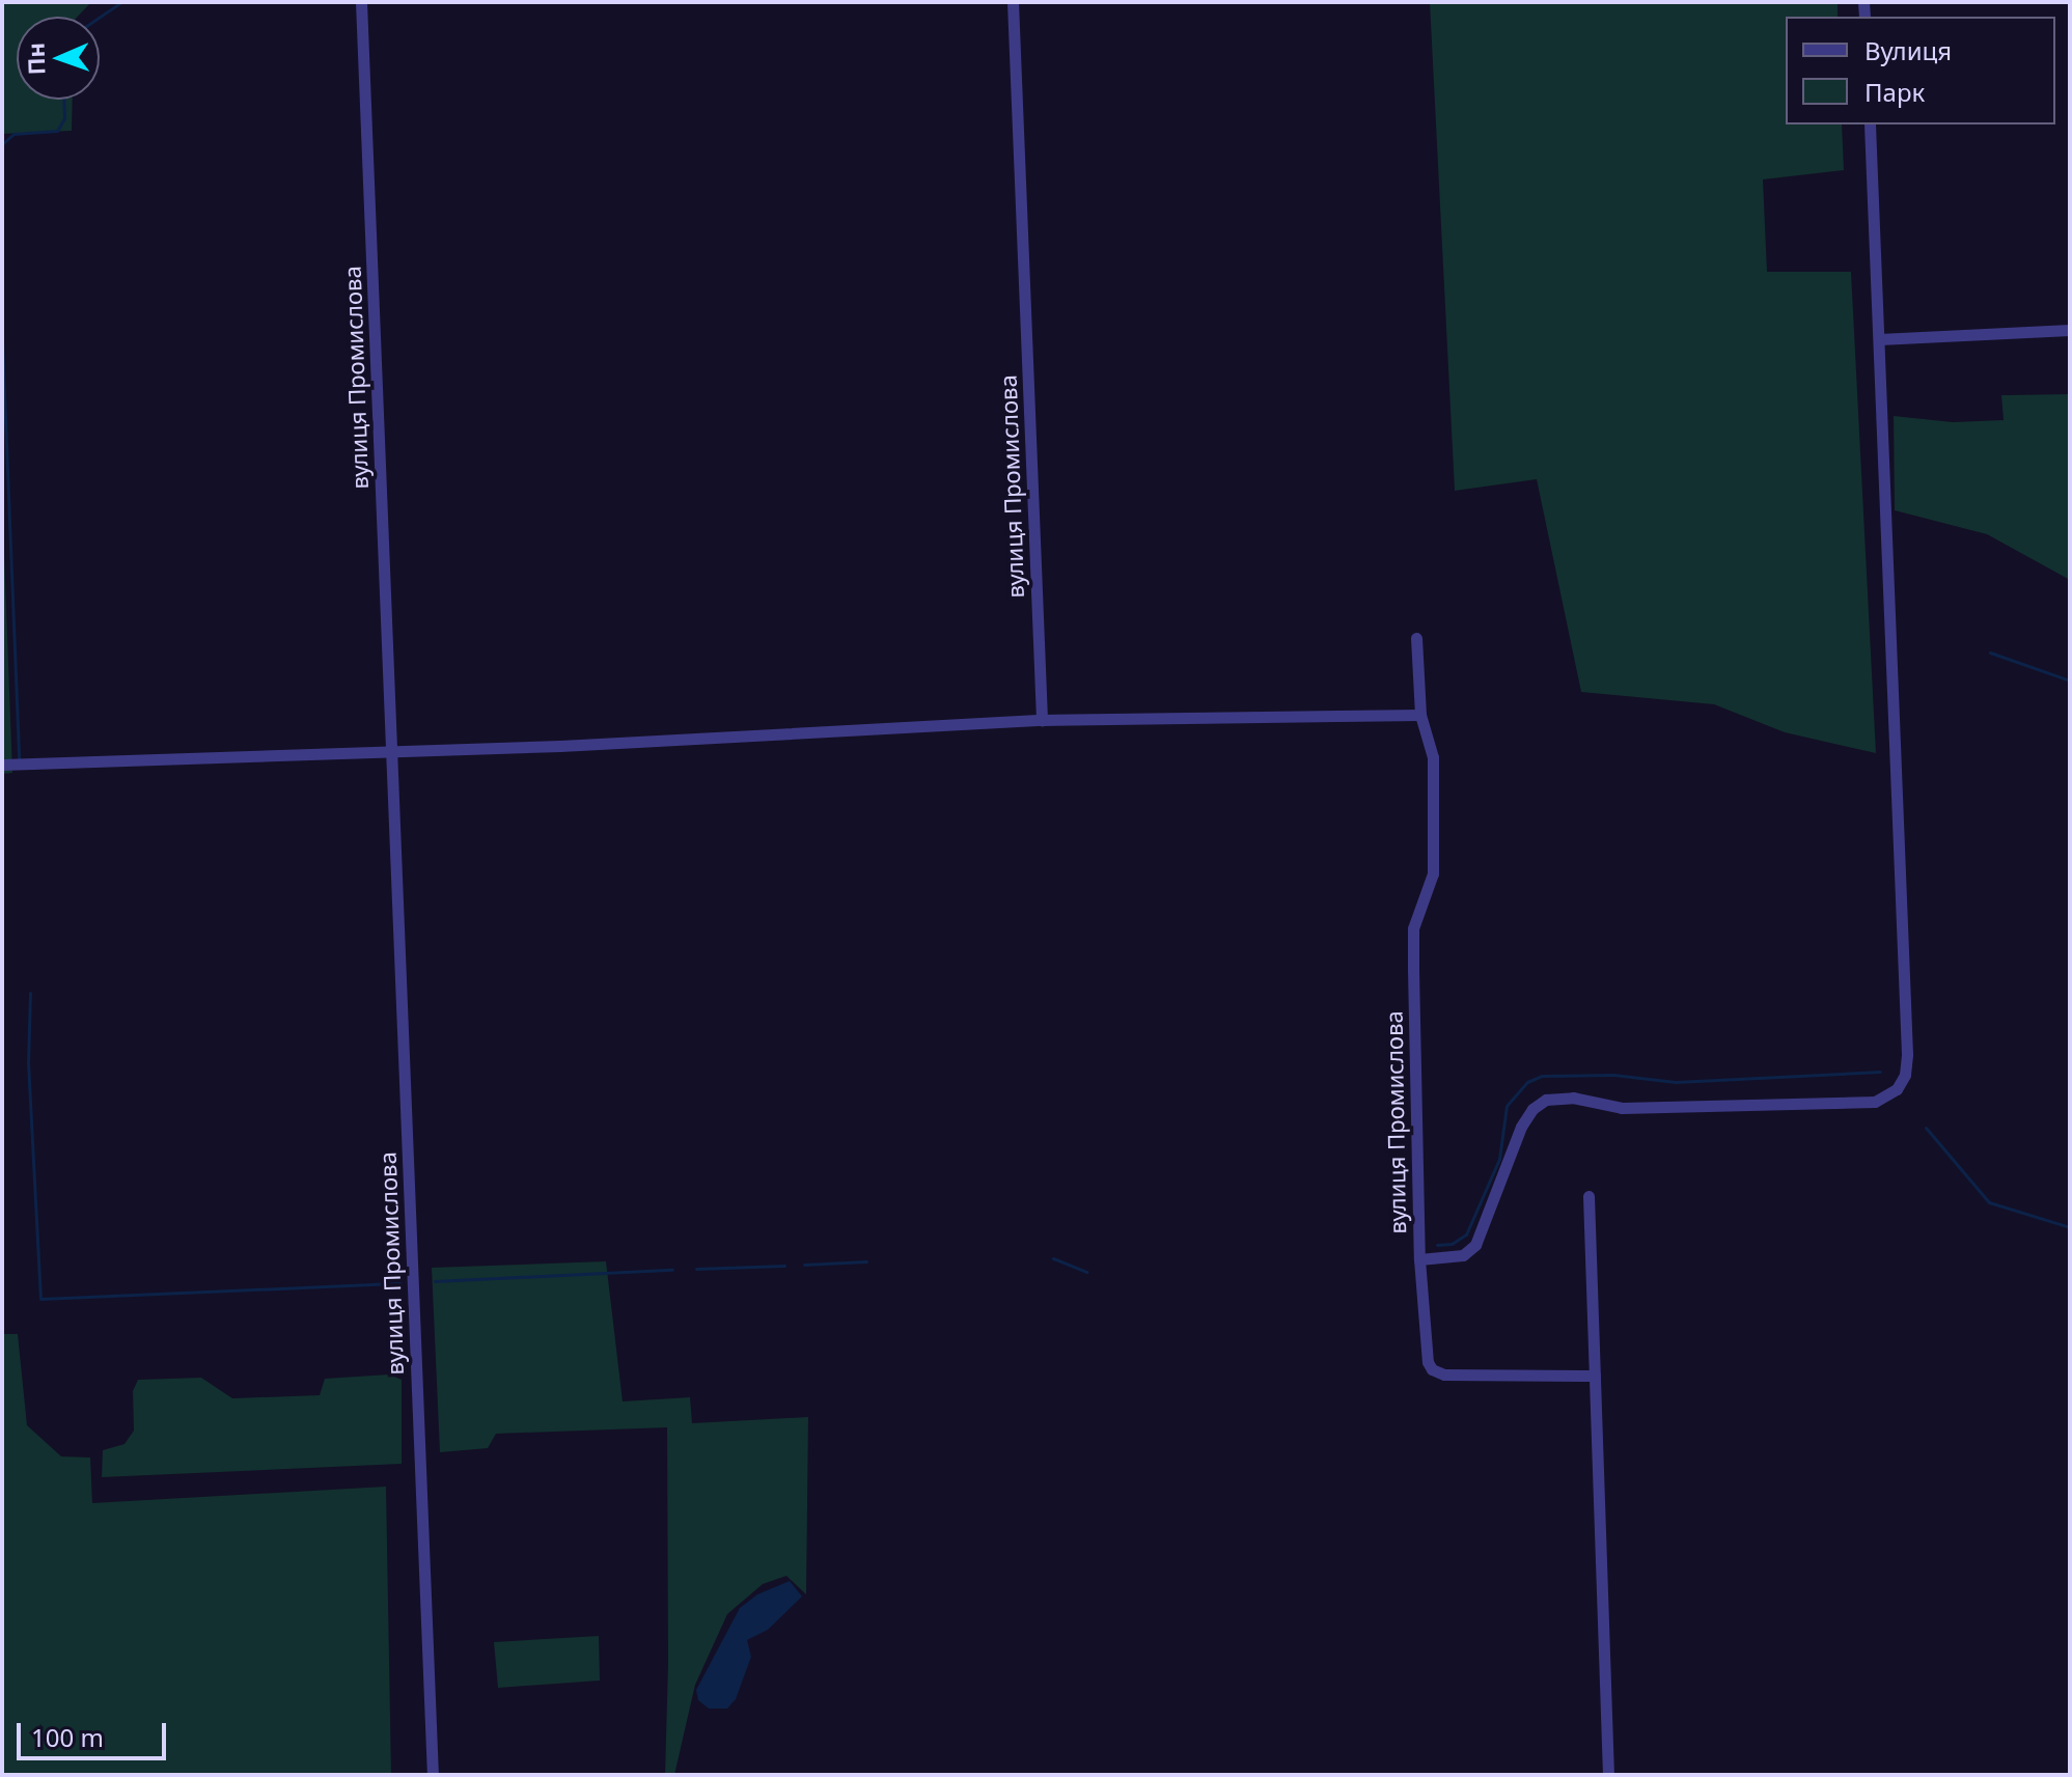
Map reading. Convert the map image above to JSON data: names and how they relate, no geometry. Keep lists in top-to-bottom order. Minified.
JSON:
{"streets":{"street":["вулиця Промислова"]},"legend":["Вулиця","Парк"],"scale_bar":"100 m","north":"left"}
